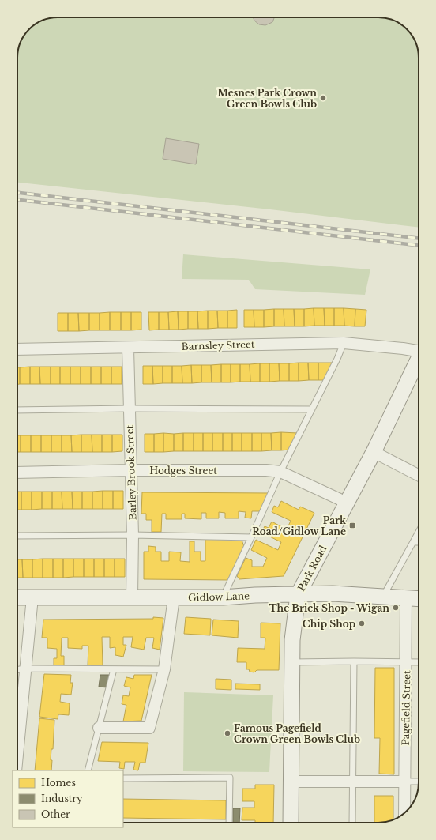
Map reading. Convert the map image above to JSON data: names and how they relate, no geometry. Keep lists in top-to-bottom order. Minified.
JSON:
{"streets":{"main road":["Park Road","Gidlow Lane"],"street":["Barnsley Street","Hodges Street","Barley Brook Street","Pagefield Street"]},"crossings":[["Barnsley Street","Barley Brook Street"],["Hodges Street","Barley Brook Street"],["Hodges Street","Park Road"],["Barley Brook Street","Gidlow Lane"],["Park Road","Gidlow Lane"],["Gidlow Lane","Pagefield Street"]],"places":{"other":["Mesnes Park Crown Green Bowls Club","The Brick Shop - Wigan","Chip Shop","Famous Pagefield Crown Green Bowls Club"],"transit":["Park Road/Gidlow Lane"]},"legend":["Homes","Industry","Other"]}
